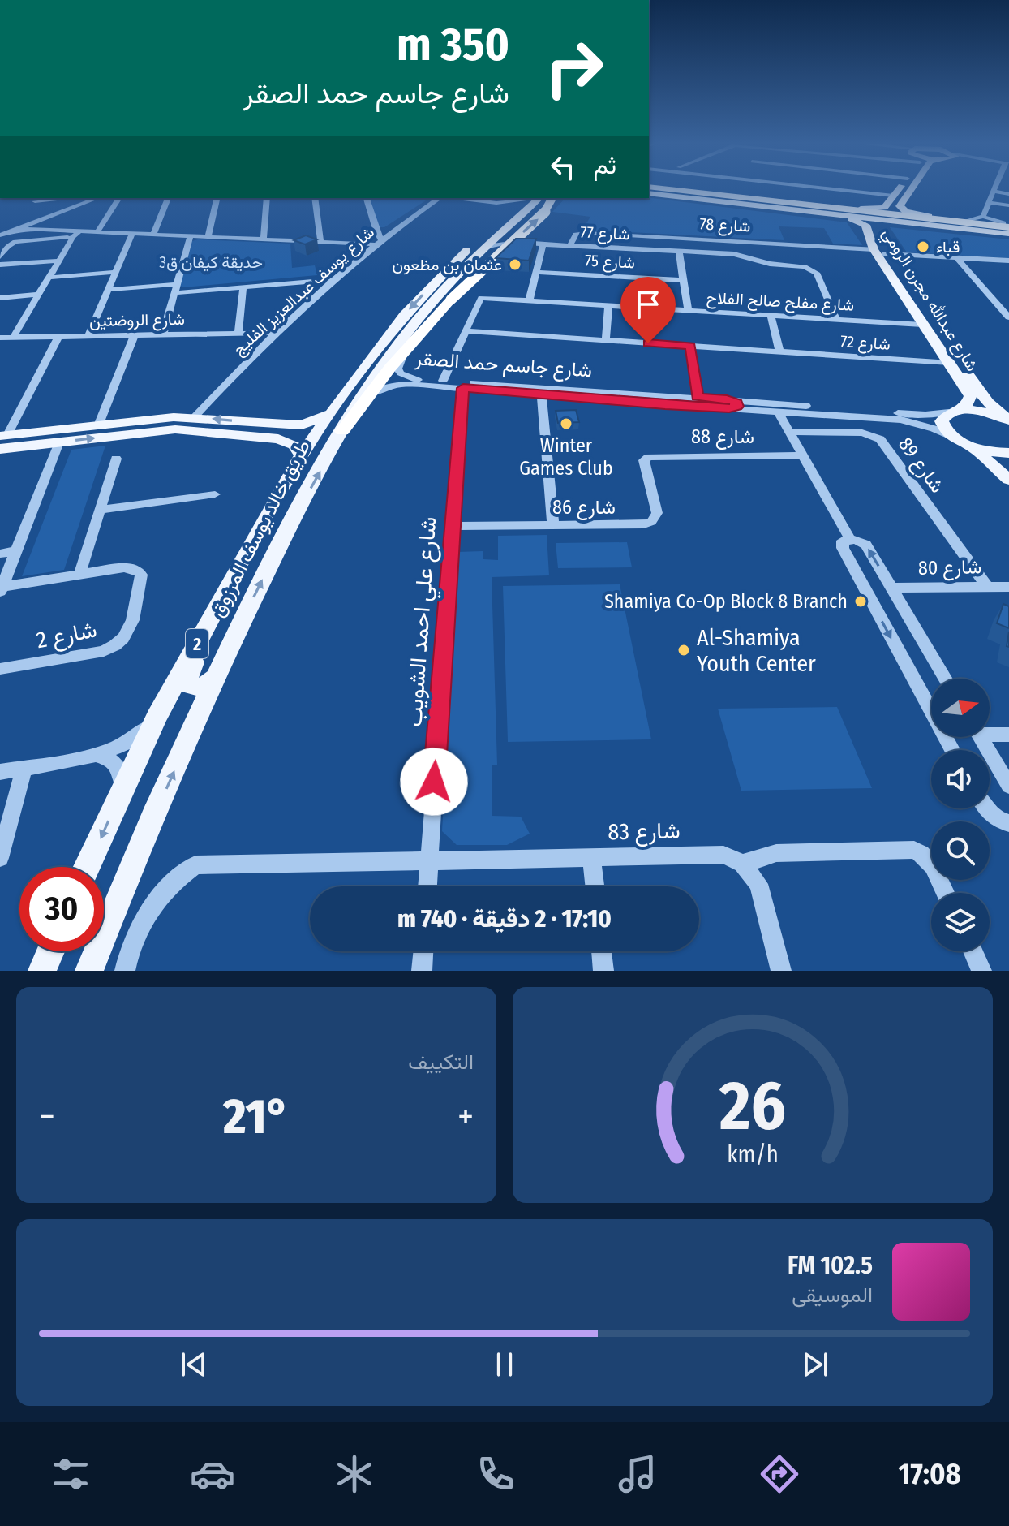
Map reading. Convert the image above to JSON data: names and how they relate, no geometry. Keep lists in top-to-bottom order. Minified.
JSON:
{"streets":{"main road":["شارع عبدالله مجرن الرومي","طريق خالد يوسف المرزوق","2"],"street":["شارع 78","شارع 77","شارع 75","شارع يوسف عبدالعزيز الفليج","شارع مفلح صالح الفلاح","شارع الروضتين","شارع 72","شارع جاسم حمد الصقر","شارع 88","شارع 89","شارع 86","شارع 80","شارع علي احمد الشويب","شارع 2","شارع 83"]},"crossings":[["شارع 78","شارع 77"],["شارع 78","شارع عبدالله مجرن الرومي"],["شارع 77","شارع مفلح صالح الفلاح"],["شارع 77","طريق خالد يوسف المرزوق"],["شارع يوسف عبدالعزيز الفليج","شارع الروضتين"],["شارع عبدالله مجرن الرومي","شارع مفلح صالح الفلاح"],["شارع عبدالله مجرن الرومي","شارع 72"],["شارع عبدالله مجرن الرومي","شارع جاسم حمد الصقر"],["شارع مفلح صالح الفلاح","شارع 72"],["شارع جاسم حمد الصقر","شارع علي احمد الشويب"],["شارع 88","شارع 86"],["شارع 89","شارع 80"],["شارع 86","شارع علي احمد الشويب"],["شارع علي احمد الشويب","شارع 83"]],"parks":["حديقة كيفان ق3"],"places":["قباء","عثمان بن مظعون","Winter Games Club","Shamiya Co-Op Block 8 Branch","Al-Shamiya Youth Center"],"north":"right","page":{"turn":["350 m","شارع جاسم حمد الصقر"],"then":"ثم","limit":"30","trip":"17:10 · 2 دقيقة · 740 m","tile":"التكييف","heat":["−","21°","+"],"song":["102.5 FM","الموسيقى"],"tabs":"17:08","gauge":["26","km/h"]}}
